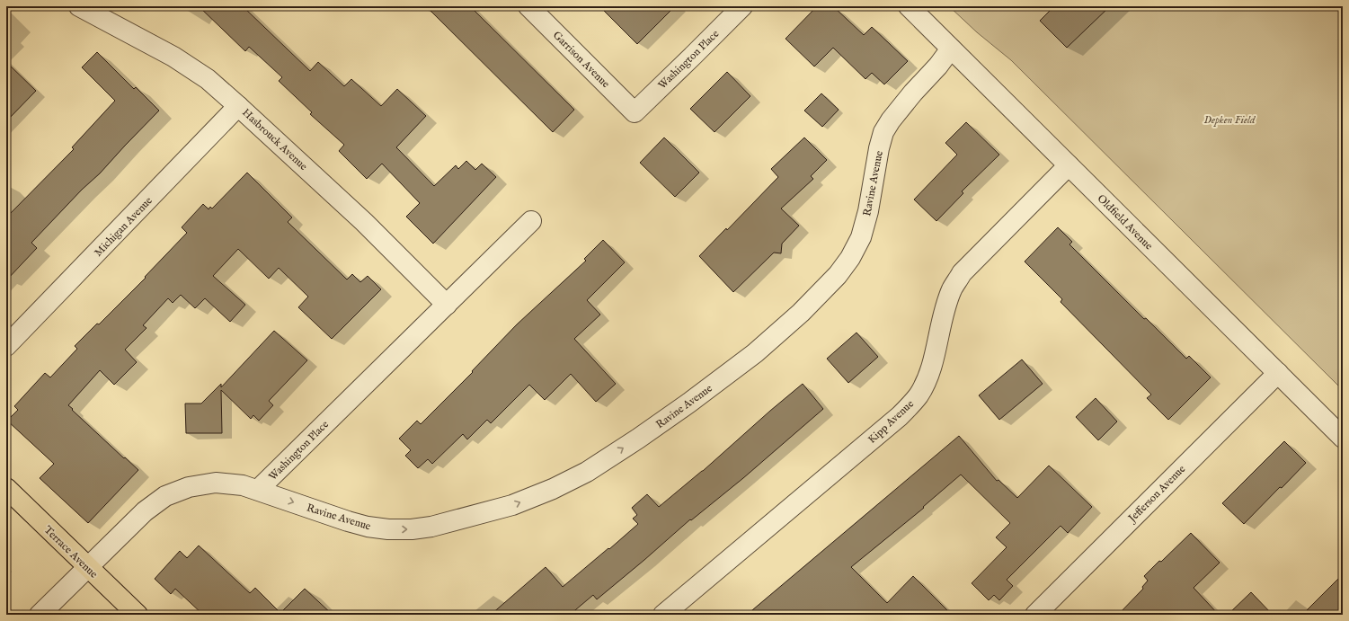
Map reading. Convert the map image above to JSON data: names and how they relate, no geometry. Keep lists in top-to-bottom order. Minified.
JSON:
{"streets":{"main road":["Terrace Avenue"],"street":["Garrison Avenue","Washington Place","Hasbrouck Avenue","Ravine Avenue","Oldfield Avenue","Michigan Avenue","Kipp Avenue","Jefferson Avenue"]},"crossings":[["Garrison Avenue","Washington Place"],["Washington Place","Hasbrouck Avenue"],["Washington Place","Ravine Avenue"],["Hasbrouck Avenue","Michigan Avenue"],["Ravine Avenue","Oldfield Avenue"],["Oldfield Avenue","Kipp Avenue"],["Oldfield Avenue","Jefferson Avenue"]],"one_way":["Ravine Avenue"],"parks":["Depken Field"]}
